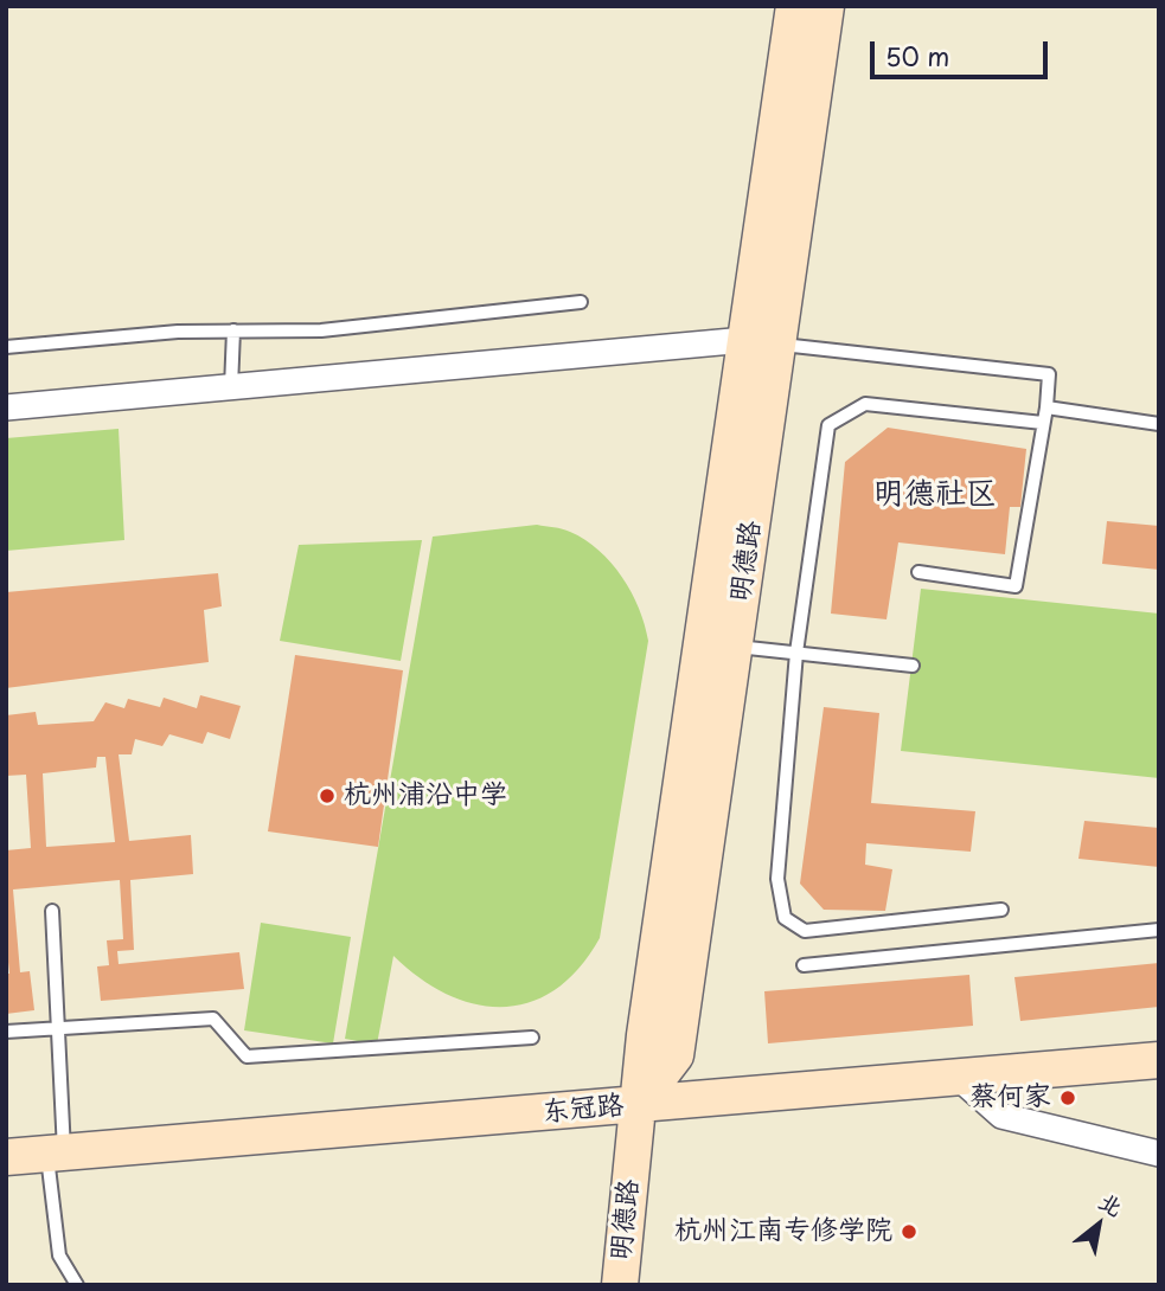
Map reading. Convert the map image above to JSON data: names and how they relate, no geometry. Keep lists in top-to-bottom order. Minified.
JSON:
{"streets":{"street":["明德路","东冠路"]},"crossings":[["明德路","东冠路"]],"districts":["明德社区"],"places":["杭州浦沿中学","蔡何家","杭州江南专修学院"],"scale_bar":"50 m","north":"top right"}
